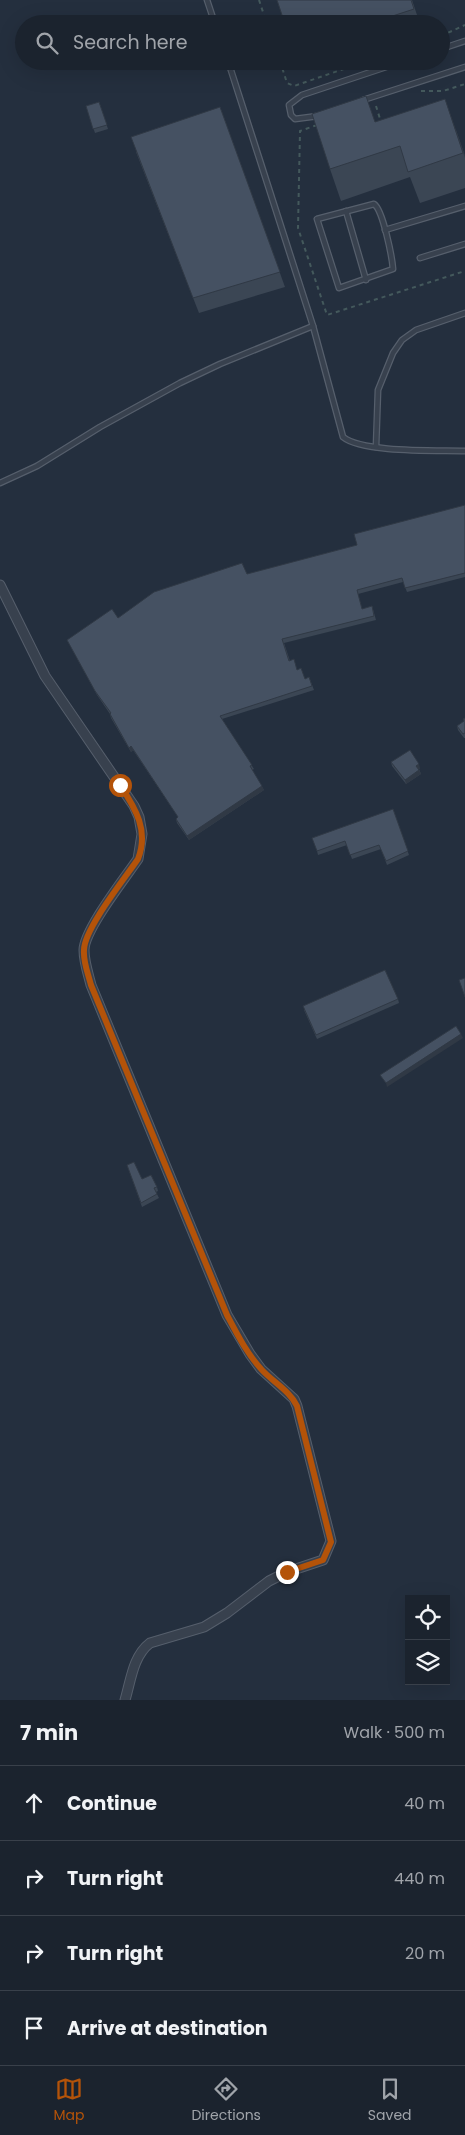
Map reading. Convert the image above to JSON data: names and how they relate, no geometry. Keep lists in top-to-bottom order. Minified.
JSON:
{"page":{"search":"Search here","heading":["7 min","Walk · 500 m"],"list":[["Continue","40 m"],["Turn right","440 m"],["Turn right","20 m"],"Arrive at destination"],"nav":["Map","Directions","Saved"]}}
